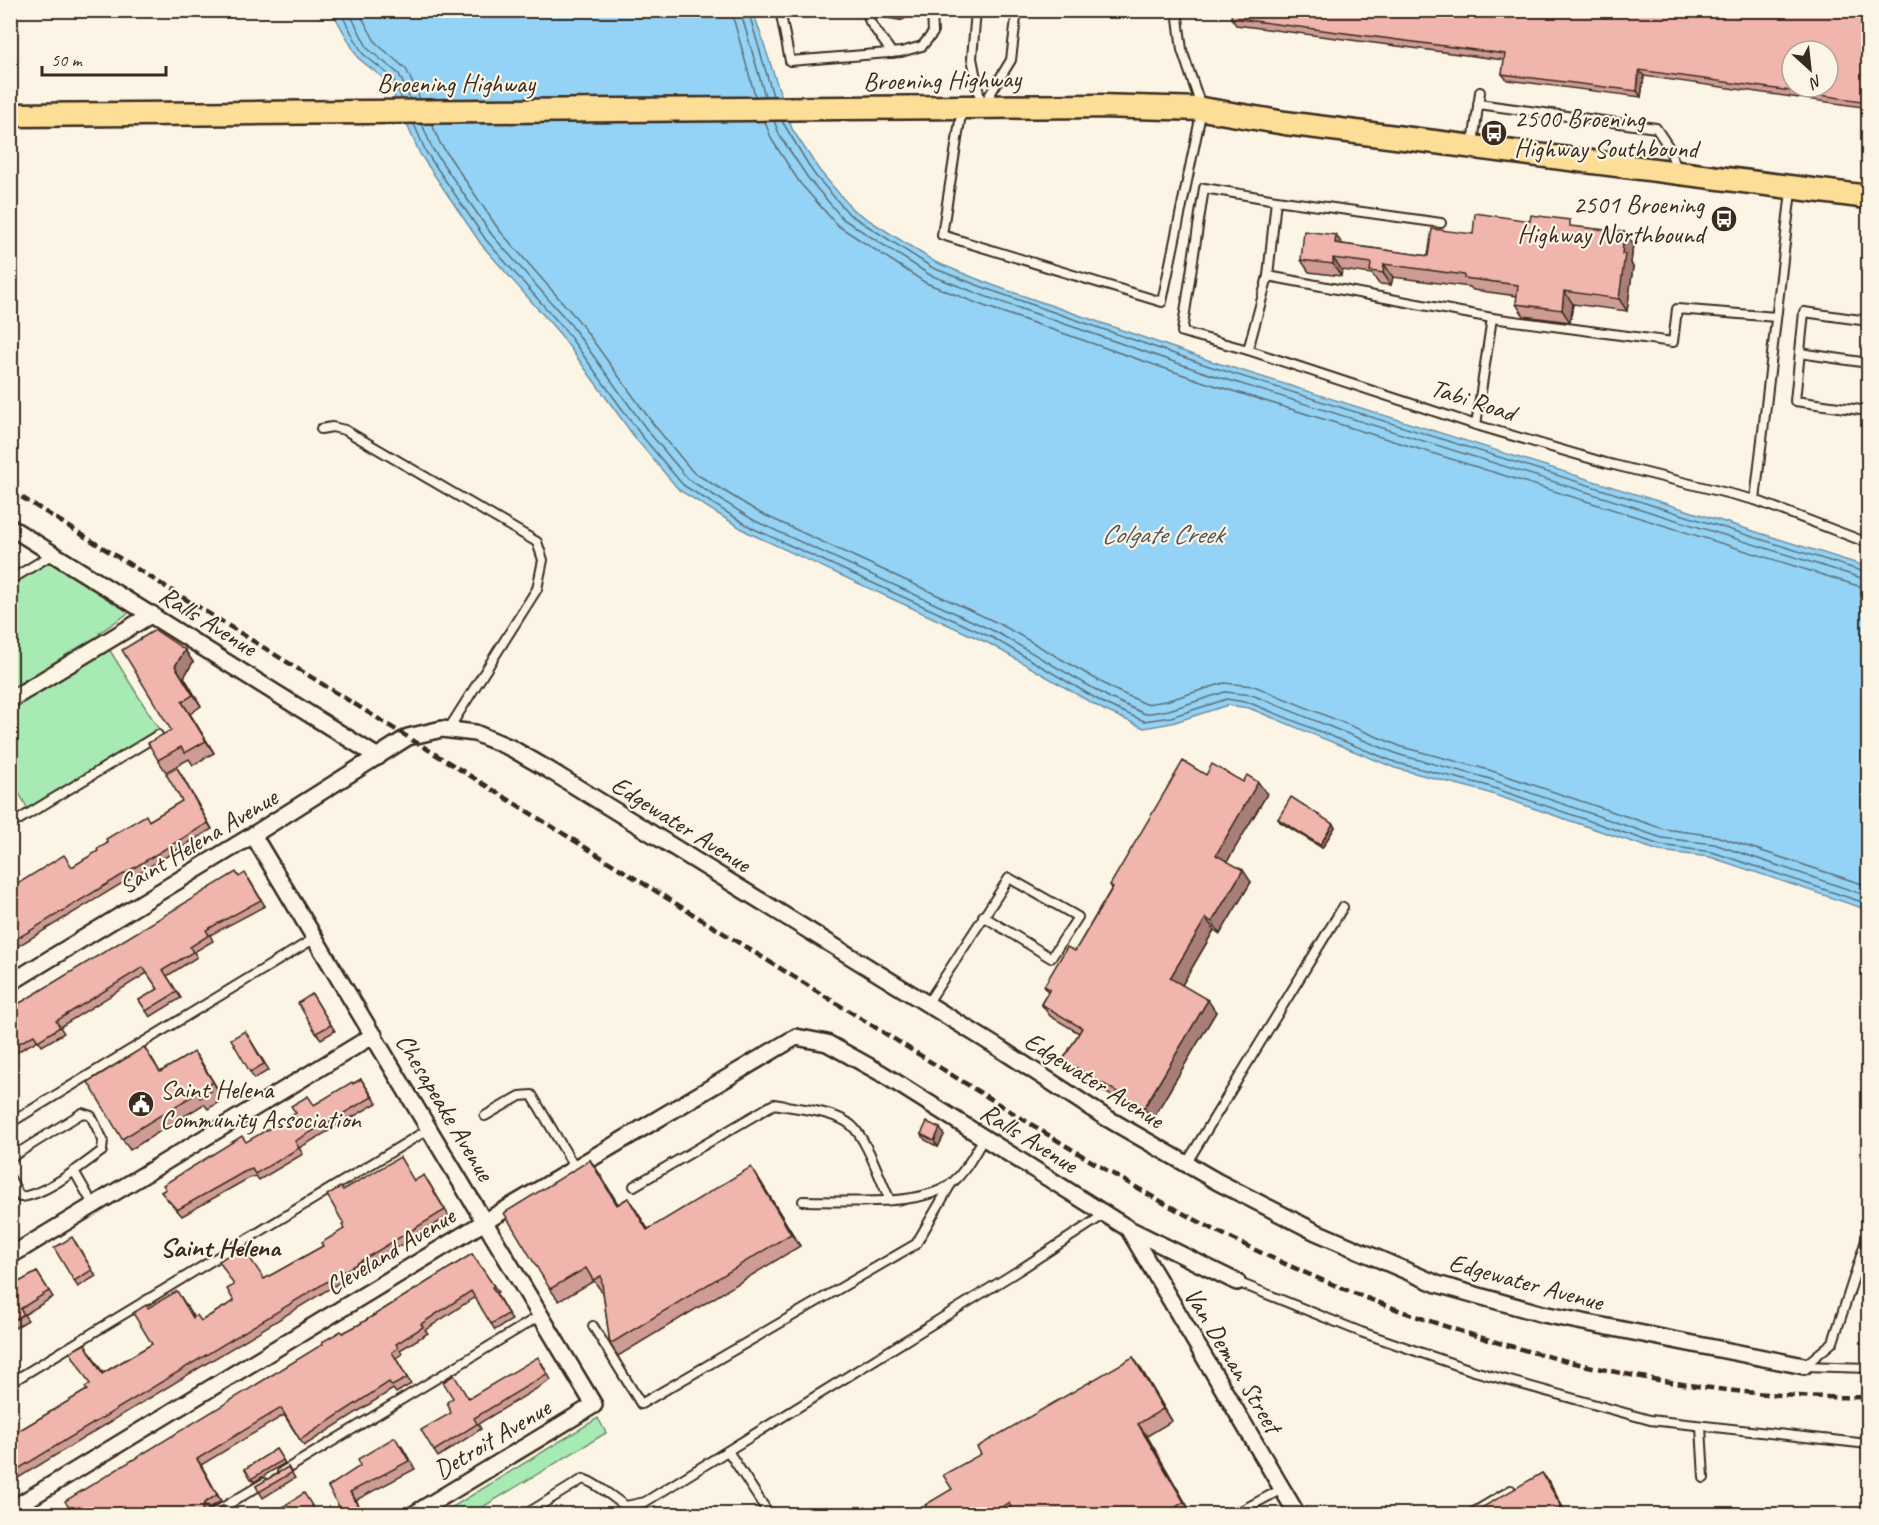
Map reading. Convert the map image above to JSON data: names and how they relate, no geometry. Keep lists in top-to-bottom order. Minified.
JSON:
{"streets":{"main road":["Broening Highway"],"street":["Ralls Avenue","Edgewater Avenue","Saint Helena Avenue","Chesapeake Avenue","Cleveland Avenue","Van Deman Street","Detroit Avenue"],"lane":["Tabi Road"]},"crossings":[["Ralls Avenue","Saint Helena Avenue"],["Ralls Avenue","Cleveland Avenue"],["Ralls Avenue","Van Deman Street"],["Edgewater Avenue","Saint Helena Avenue"],["Saint Helena Avenue","Chesapeake Avenue"],["Chesapeake Avenue","Cleveland Avenue"],["Chesapeake Avenue","Detroit Avenue"]],"districts":["Saint Helena"],"water":["Colgate Creek"],"places":{"bus stop":["2500 Broening Highway Southbound","2501 Broening Highway Northbound"],"public building":["Saint Helena Community Association"]},"scale_bar":"50 m","north":"bottom right"}
